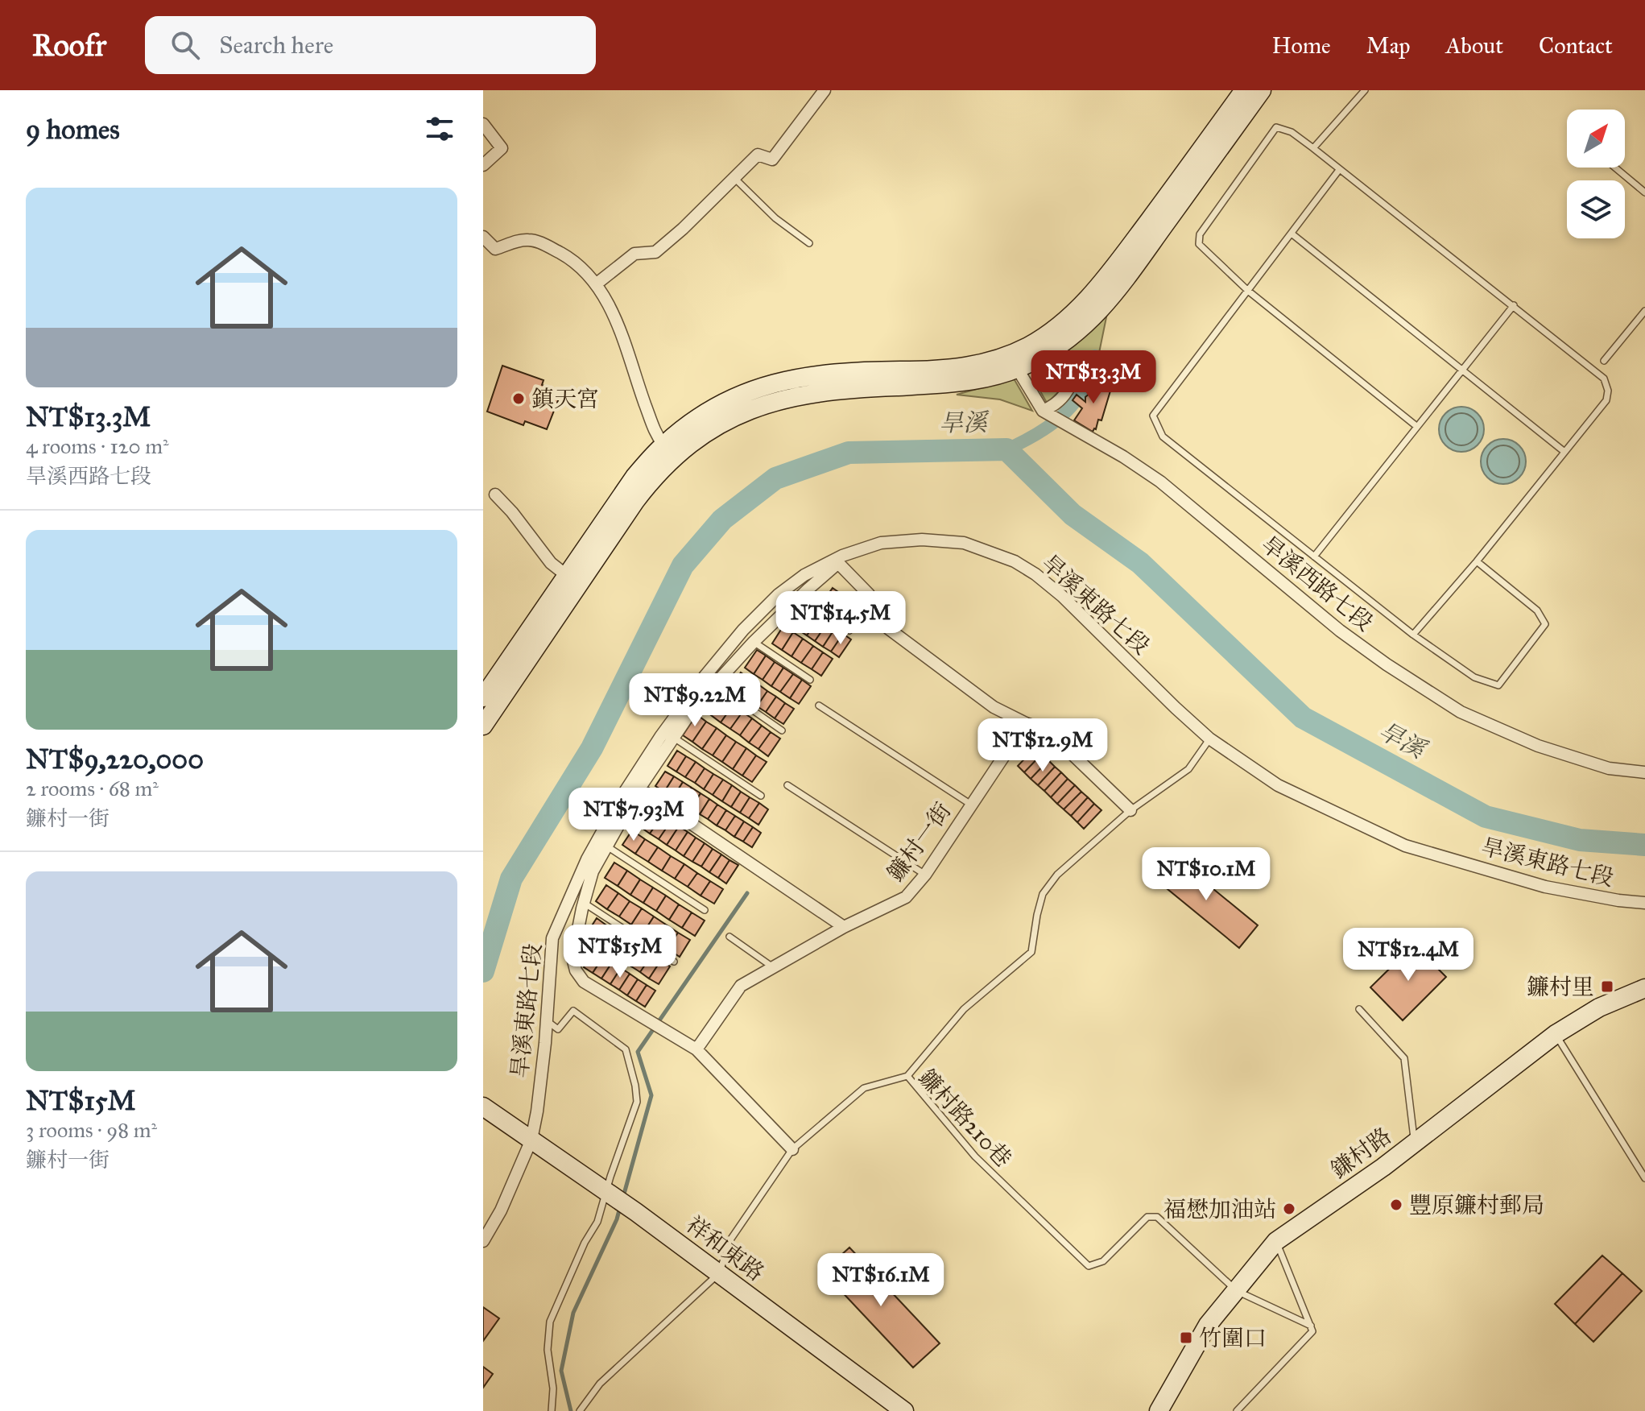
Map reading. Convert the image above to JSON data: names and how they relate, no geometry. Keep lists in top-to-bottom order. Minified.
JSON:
{"streets":{"street":["旱溪西路七段","旱溪東路七段","鐮村一街","鎌村路","祥和東路"],"lane":["鐮村路210巷"]},"crossings":[["旱溪東路七段","祥和東路"],["鐮村路210巷","鎌村路"],["鐮村路210巷","祥和東路"]],"water":["旱溪"],"places":{"other":["鎮天宮","豐原鐮村郵局","福懋加油站"],"transit":["鐮村里","竹圍口"]},"north":"top right","page":{"header":"Roofr","search":"Search here","nav":["Home","Map","About","Contact"],"heading":"9 homes","list":[{"name":"NT$13.3M","note":"4 rooms · 120 m² · 旱溪西路七段"},{"name":"NT$9,220,000","note":"2 rooms · 68 m² · 鐮村一街"},{"name":"NT$15M","note":"3 rooms · 98 m² · 鐮村一街"}],"price":["NT$13.3M","NT$14.5M","NT$9.22M","NT$12.9M","NT$7.93M","NT$10.1M","NT$15M","NT$12.4M","NT$16.1M"]}}
